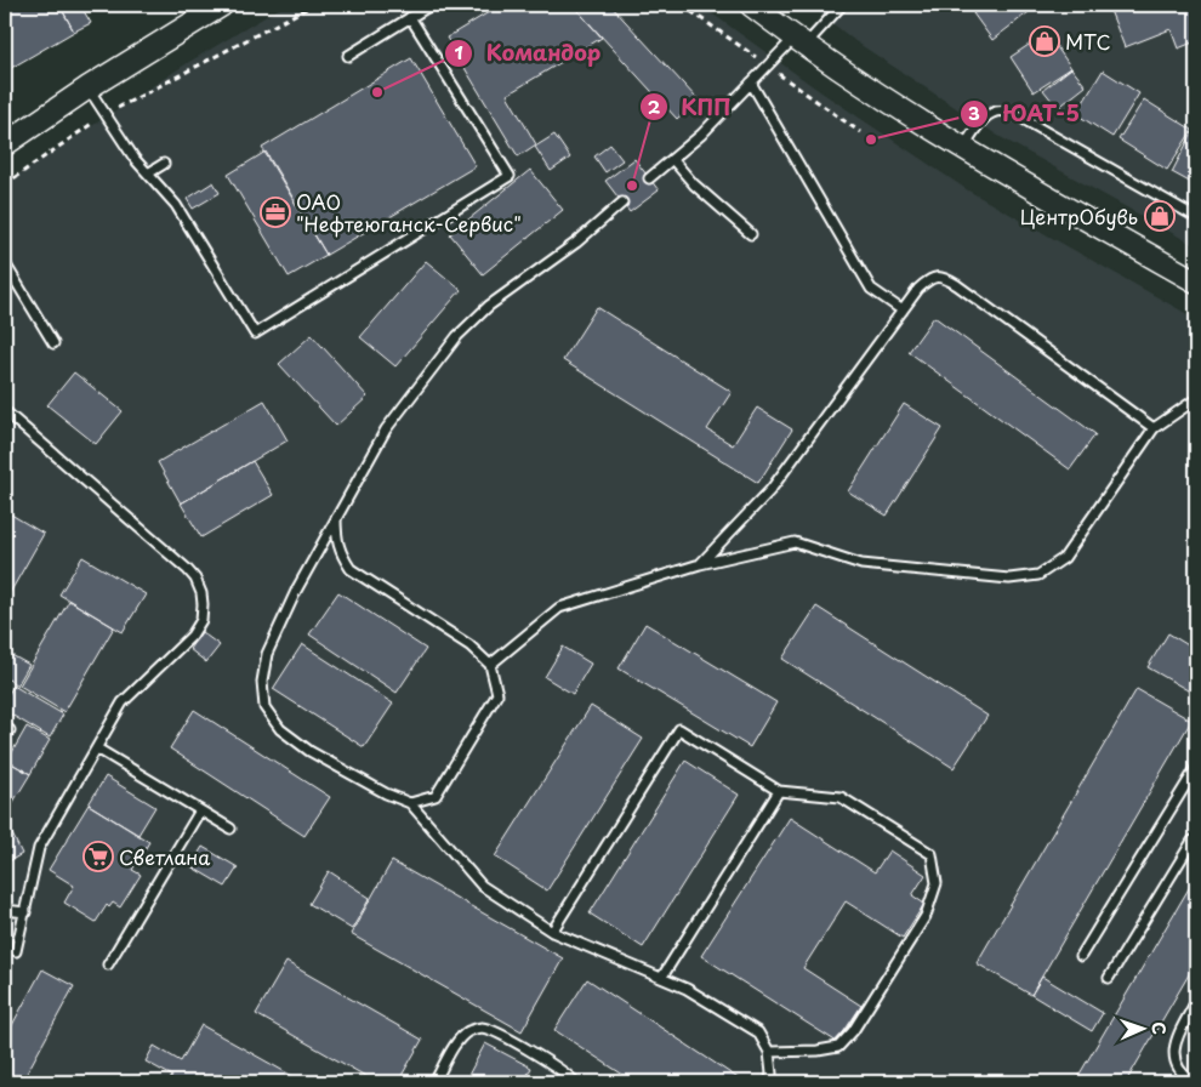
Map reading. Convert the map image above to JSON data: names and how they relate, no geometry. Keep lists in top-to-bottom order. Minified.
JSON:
{"places":{"shop":["МТС","ЦентрОбувь"],"other":["Командор","ЮАТ-5","КПП"],"office":["ОАО \"Нефтеюганск-Сервис\""],"supermarket":["Светлана"]},"north":"right"}
